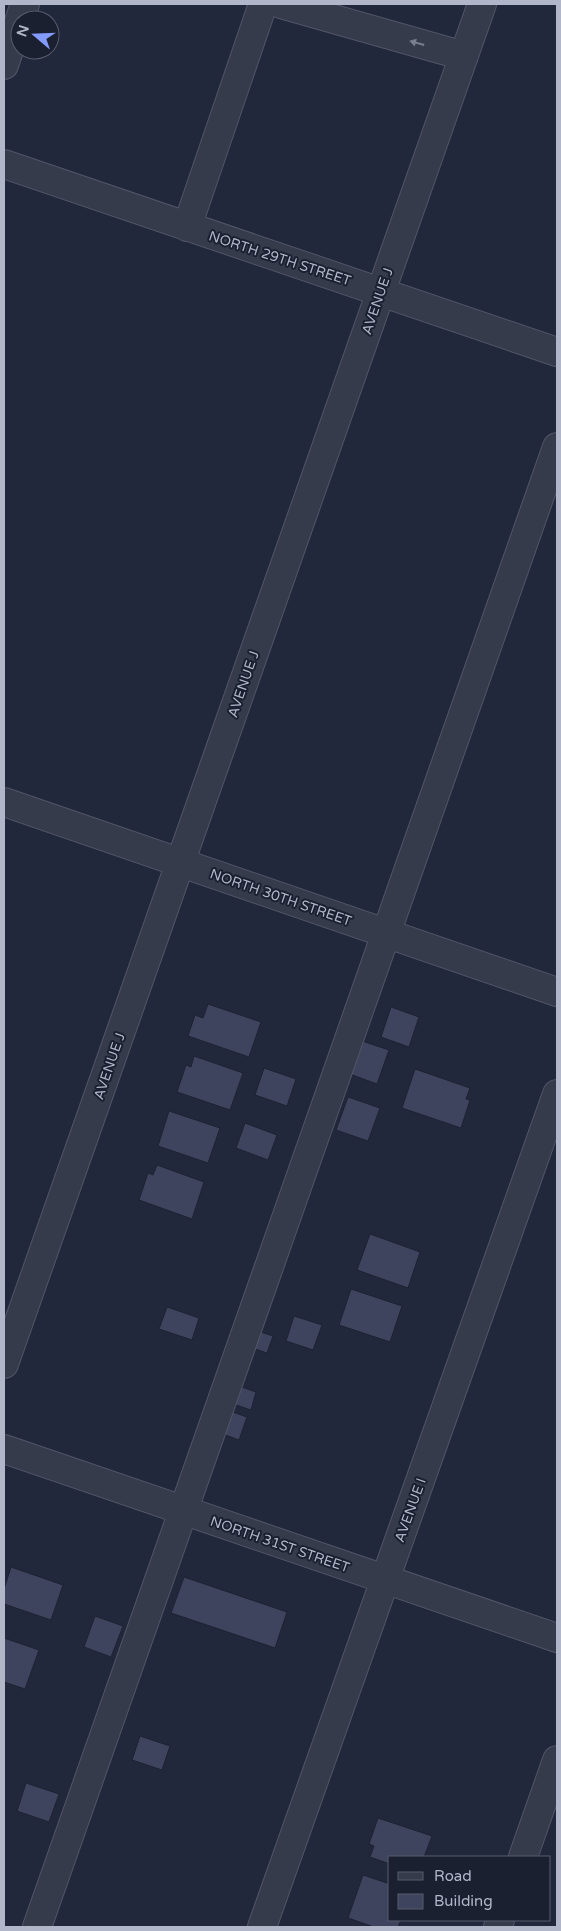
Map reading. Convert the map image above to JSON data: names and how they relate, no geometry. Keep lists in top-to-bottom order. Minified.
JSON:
{"streets":{"street":["NORTH 29TH STREET","AVENUE J","NORTH 30TH STREET","AVENUE I","NORTH 31ST STREET"]},"crossings":[["NORTH 29TH STREET","AVENUE J"],["AVENUE J","NORTH 30TH STREET"],["AVENUE I","NORTH 31ST STREET"]],"legend":["Road","Building"],"north":"left"}
